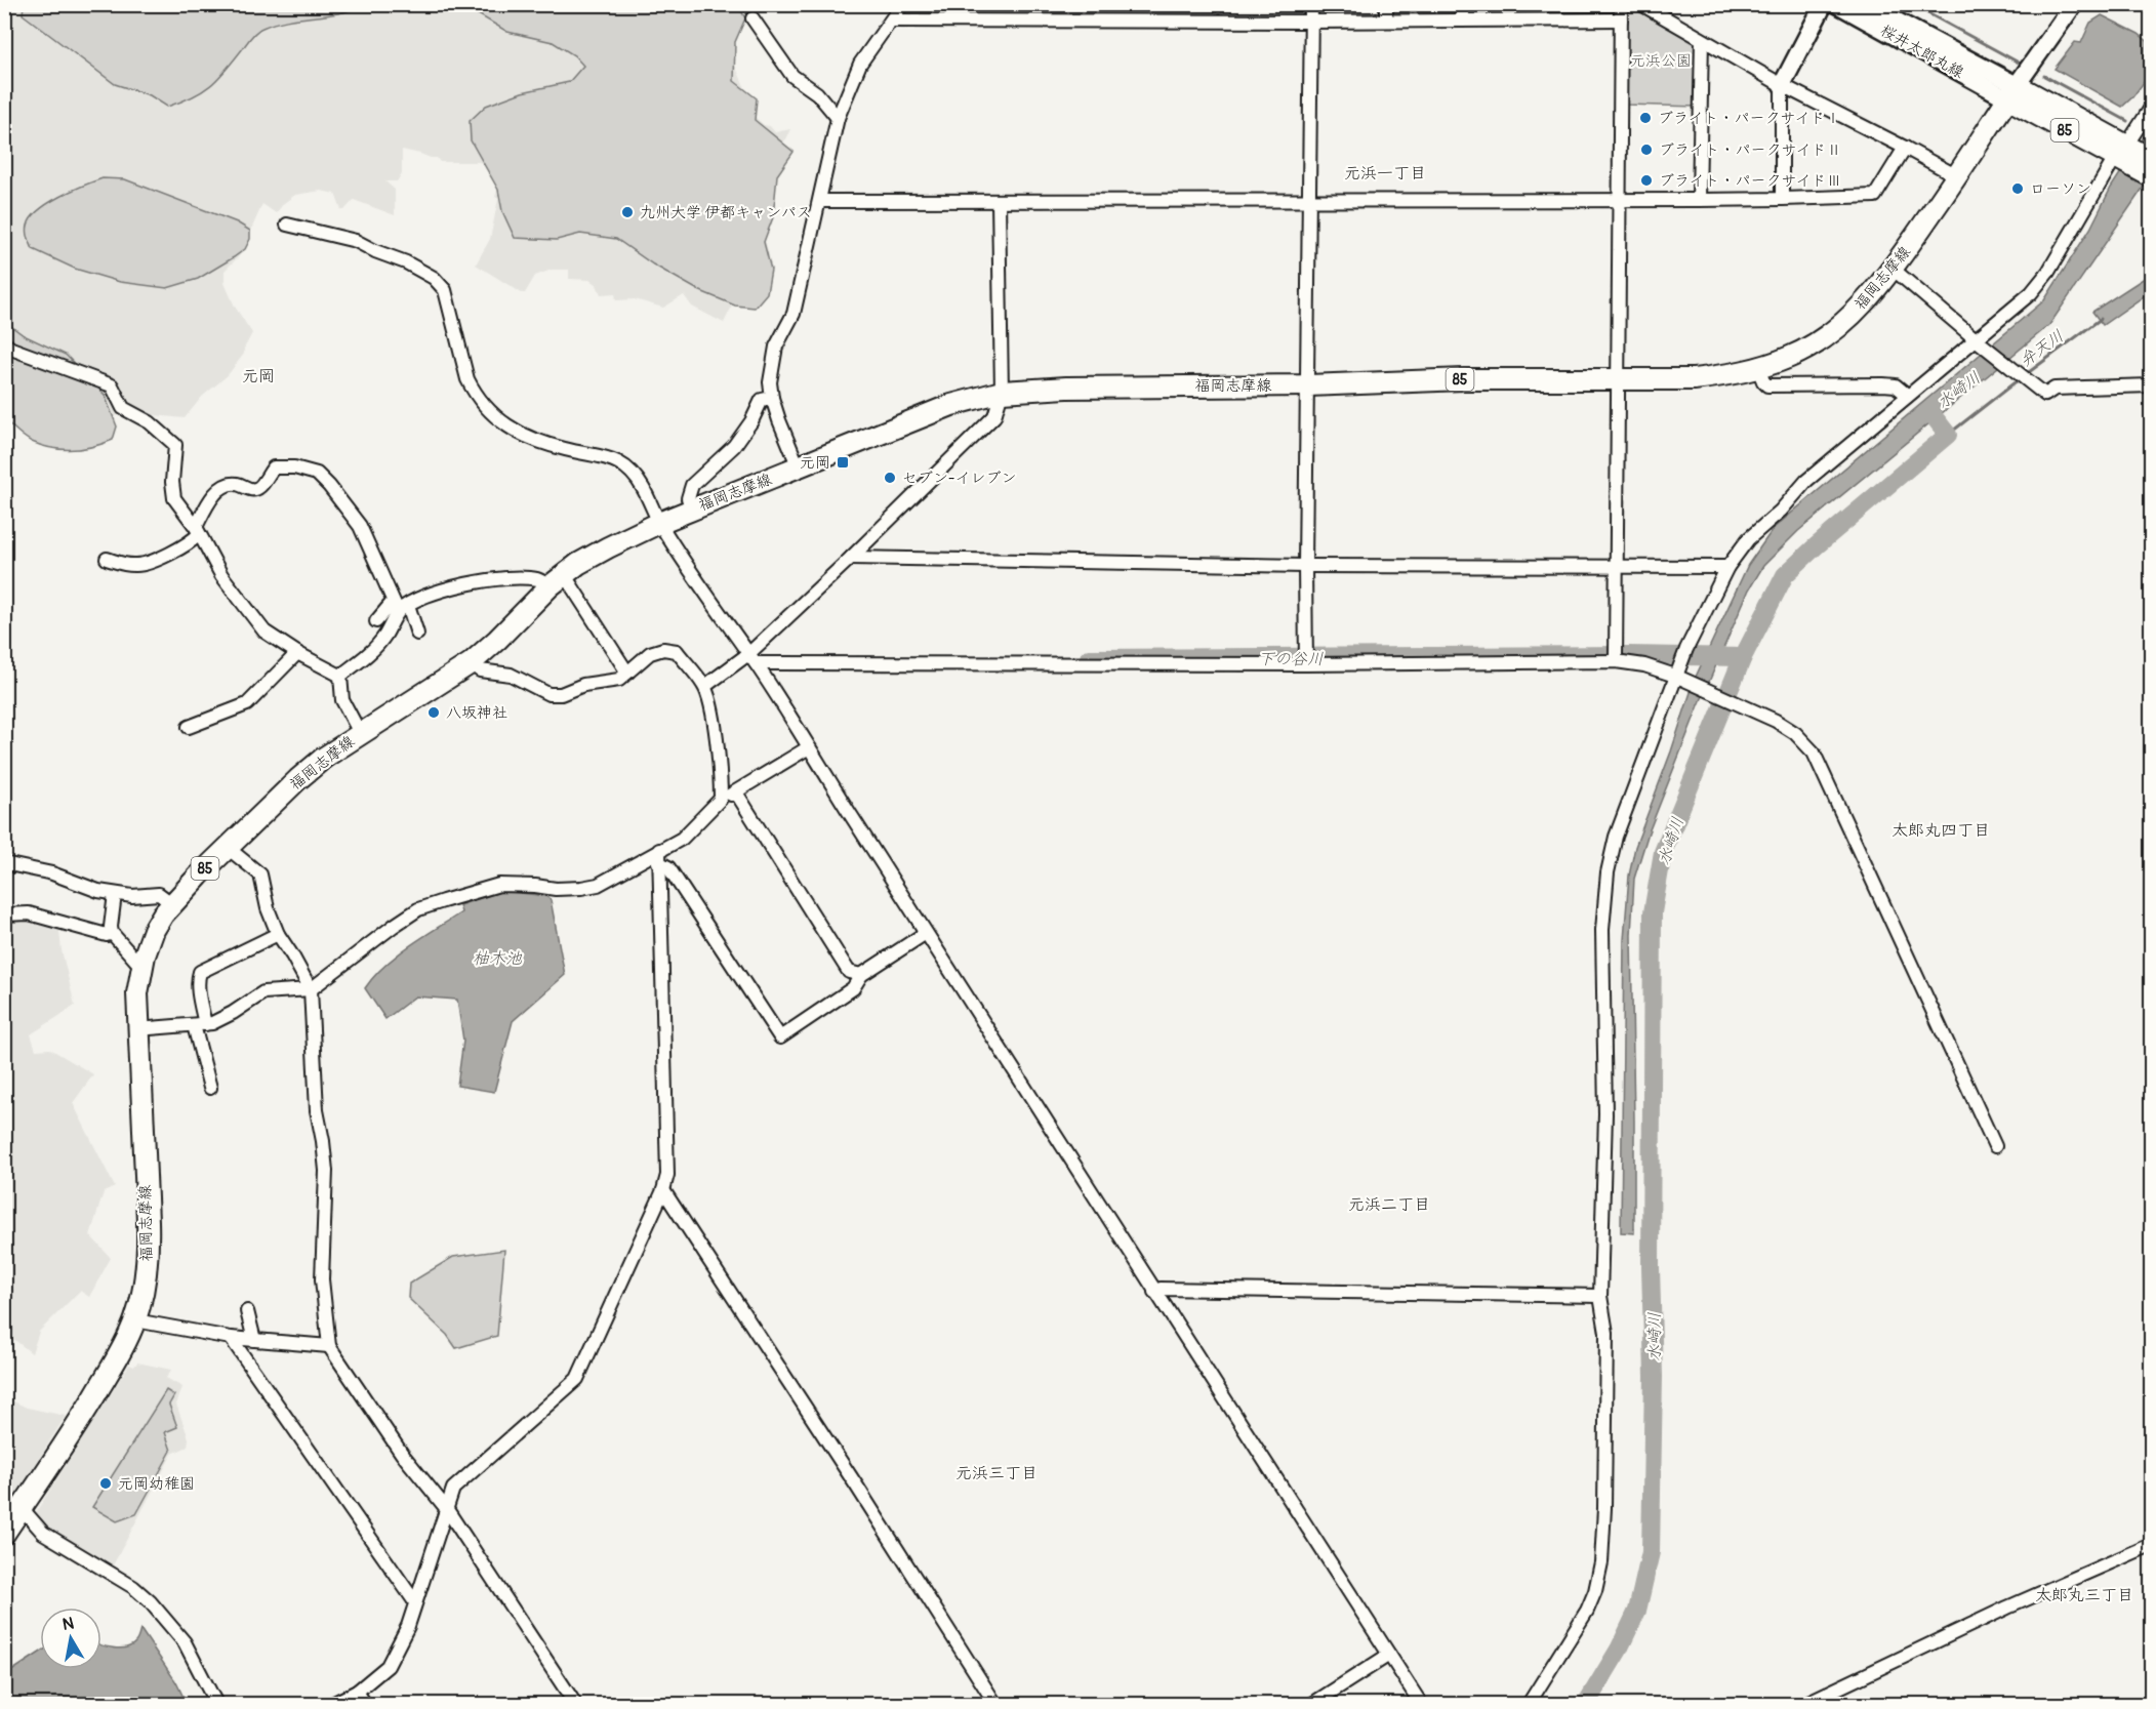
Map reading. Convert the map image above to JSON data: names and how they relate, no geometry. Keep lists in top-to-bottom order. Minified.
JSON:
{"streets":{"main road":["桜井太郎丸線","85","福岡志摩線"]},"crossings":[["桜井太郎丸線","85"],["桜井太郎丸線","福岡志摩線"],["85","福岡志摩線"]],"districts":["元浜一丁目","元岡","太郎丸四丁目","元浜二丁目","元浜三丁目","太郎丸三丁目"],"water":["弁天川","水崎川","下の谷川","柚木池"],"parks":["元浜公園"],"places":{"other":["ブライト・パークサイドⅠ","ブライト・パークサイドⅡ","ブライト・パークサイドⅢ","ローソン","九州大学 伊都キャンパス","セブン-イレブン","八坂神社","元岡幼稚園"],"transit":["元岡"]},"north":"top"}
